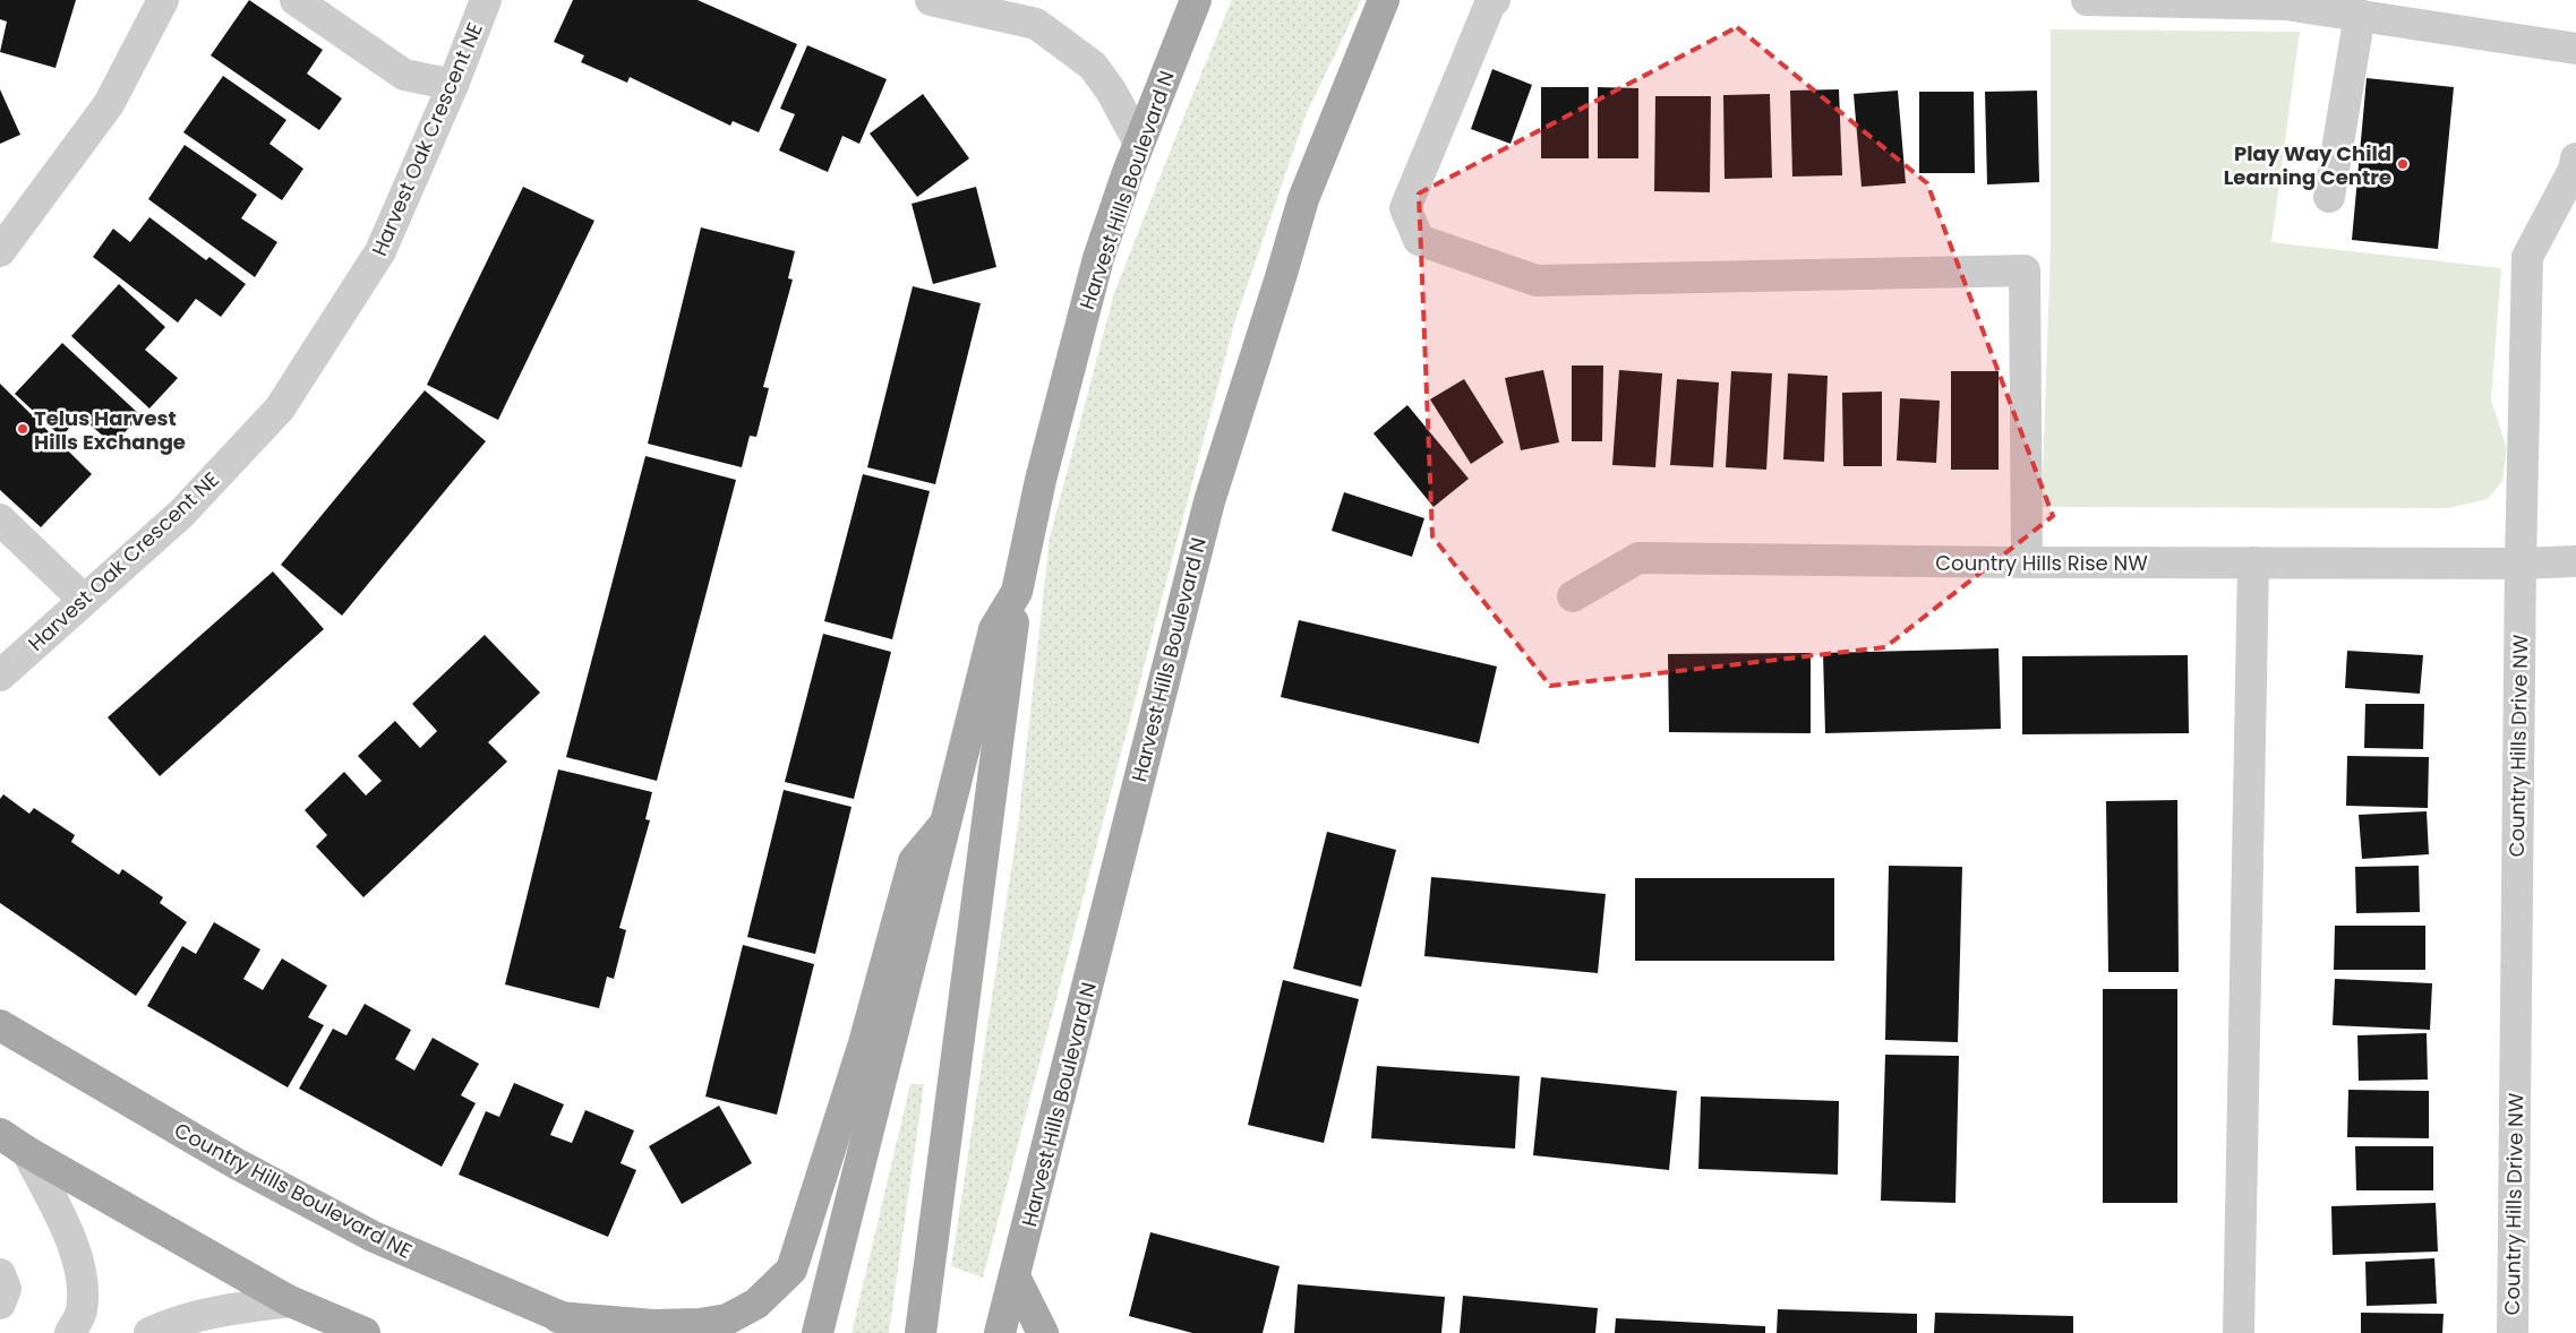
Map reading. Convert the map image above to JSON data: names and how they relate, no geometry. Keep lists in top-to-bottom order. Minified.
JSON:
{"streets":{"main road":["Harvest Hills Boulevard N","Country Hills Boulevard NE"],"street":["Harvest Oak Crescent NE","Country Hills Rise NW","Country Hills Drive NW"]},"crossings":[["Country Hills Rise NW","Country Hills Drive NW"]],"places":["Play Way Child Learning Centre","Telus Harvest Hills Exchange"]}
